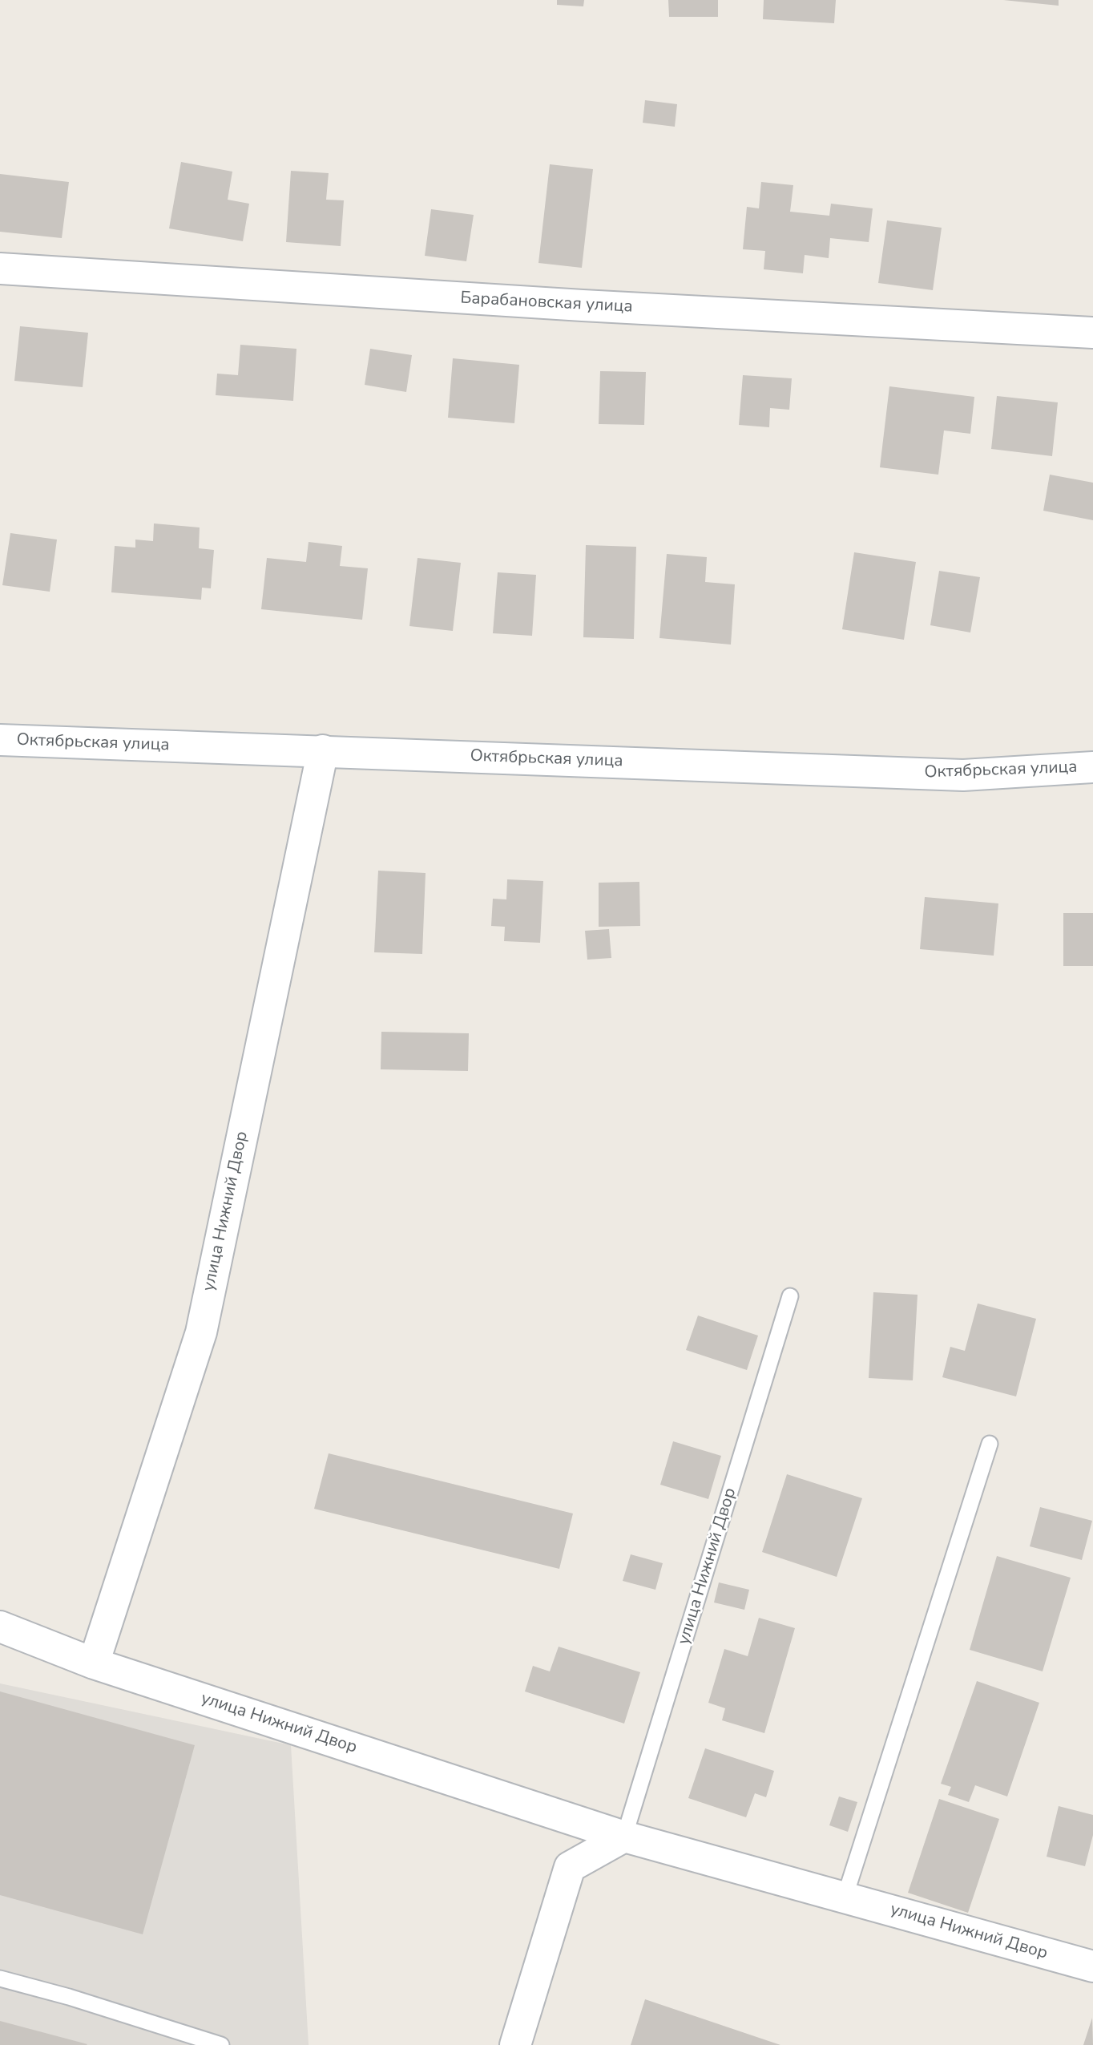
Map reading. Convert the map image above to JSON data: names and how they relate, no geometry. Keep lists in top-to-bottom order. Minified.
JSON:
{"streets":{"street":["Барабановская улица","Октябрьская улица","улица Нижний Двор"]},"crossings":[["Октябрьская улица","улица Нижний Двор"]]}
